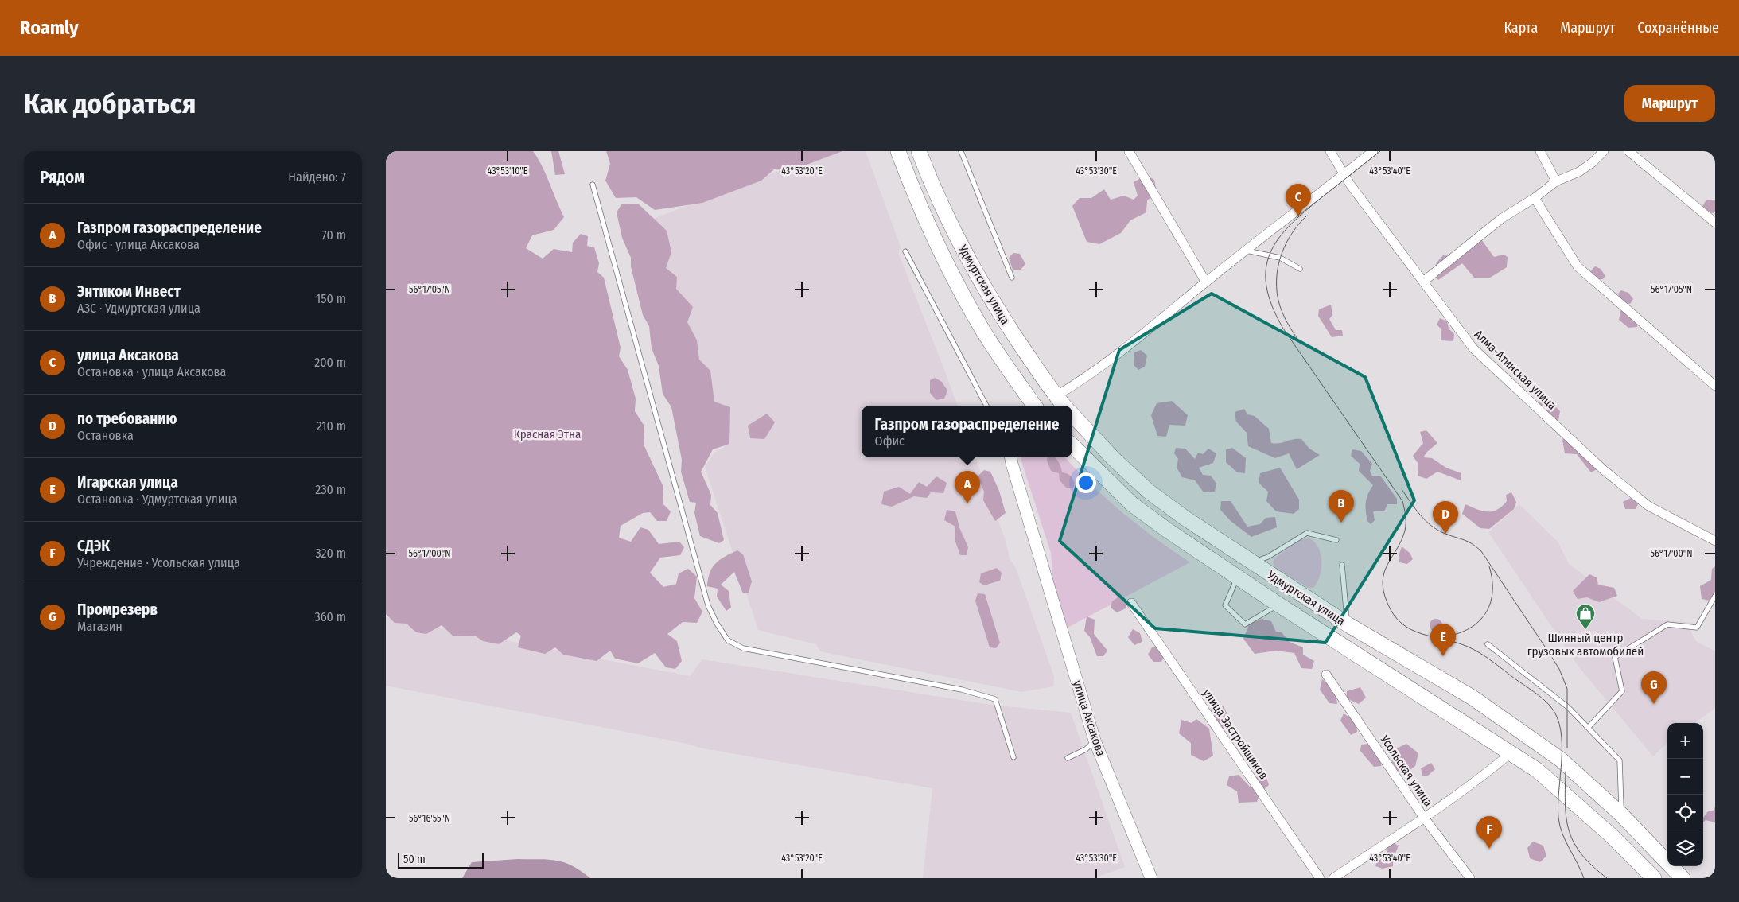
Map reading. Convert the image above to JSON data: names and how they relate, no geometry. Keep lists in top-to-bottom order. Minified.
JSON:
{"streets":{"main road":["Удмуртская улица"],"street":["Алма-Атинская улица","улица Аксакова","улица Застройщиков","Усольская улица"]},"parks":["Красная Этна"],"places":{"shop":["Шинный центр грузовых автомобилей"]},"scale_bar":"50 m","page":{"header":"Roamly","nav":["Карта","Маршрут","Сохранённые"],"buttons":"Маршрут","title":"Как добраться","heading":["Рядом","Найдено: 7"],"pins":["C","A","B","D","E","G","F"],"list":[{"mark":"A","name":"Газпром газораспределение","note":"Офис · улица Аксакова","value":"70 m"},{"mark":"B","name":"Энтиком Инвест","note":"АЗС · Удмуртская улица","value":"150 m"},{"mark":"C","name":"улица Аксакова","note":"Остановка · улица Аксакова","value":"200 m"},{"mark":"D","name":"по требованию","note":"Остановка","value":"210 m"},{"mark":"E","name":"Игарская улица","note":"Остановка · Удмуртская улица","value":"230 m"},{"mark":"F","name":"СДЭК","note":"Учреждение · Усольская улица","value":"320 m"},{"mark":"G","name":"Промрезерв","note":"Магазин","value":"360 m"}],"popup":["Газпром газораспределение","Офис"],"map_buttons":["+","−"],"scale":"50 m"},"coordinates":["43°53'10\"E","43°53'20\"E","43°53'30\"E","43°53'40\"E","56°17'05\"N","56°17'00\"N","56°16'55\"N"]}
